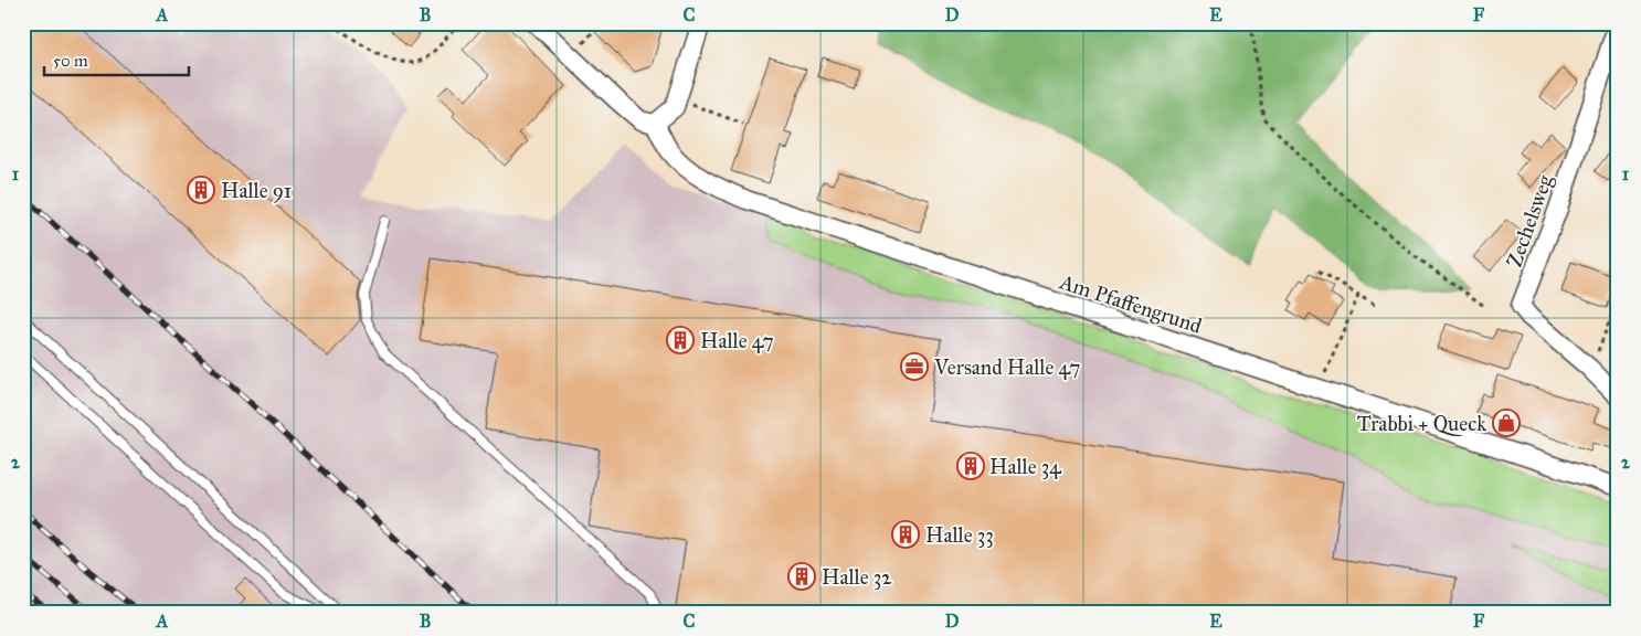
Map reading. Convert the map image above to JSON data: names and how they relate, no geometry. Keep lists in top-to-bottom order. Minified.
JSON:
{"streets":{"street":["Zechelsweg","Am Pfaffengrund"]},"places":{"building":["Halle 91","Halle 47","Halle 34","Halle 33","Halle 32"],"office":["Versand Halle 47"],"shop":["Trabbi + Queck"]},"scale_bar":"50 m","grid":{"columns":["A","B","C","D","E","F"],"rows":["1","2"]}}
